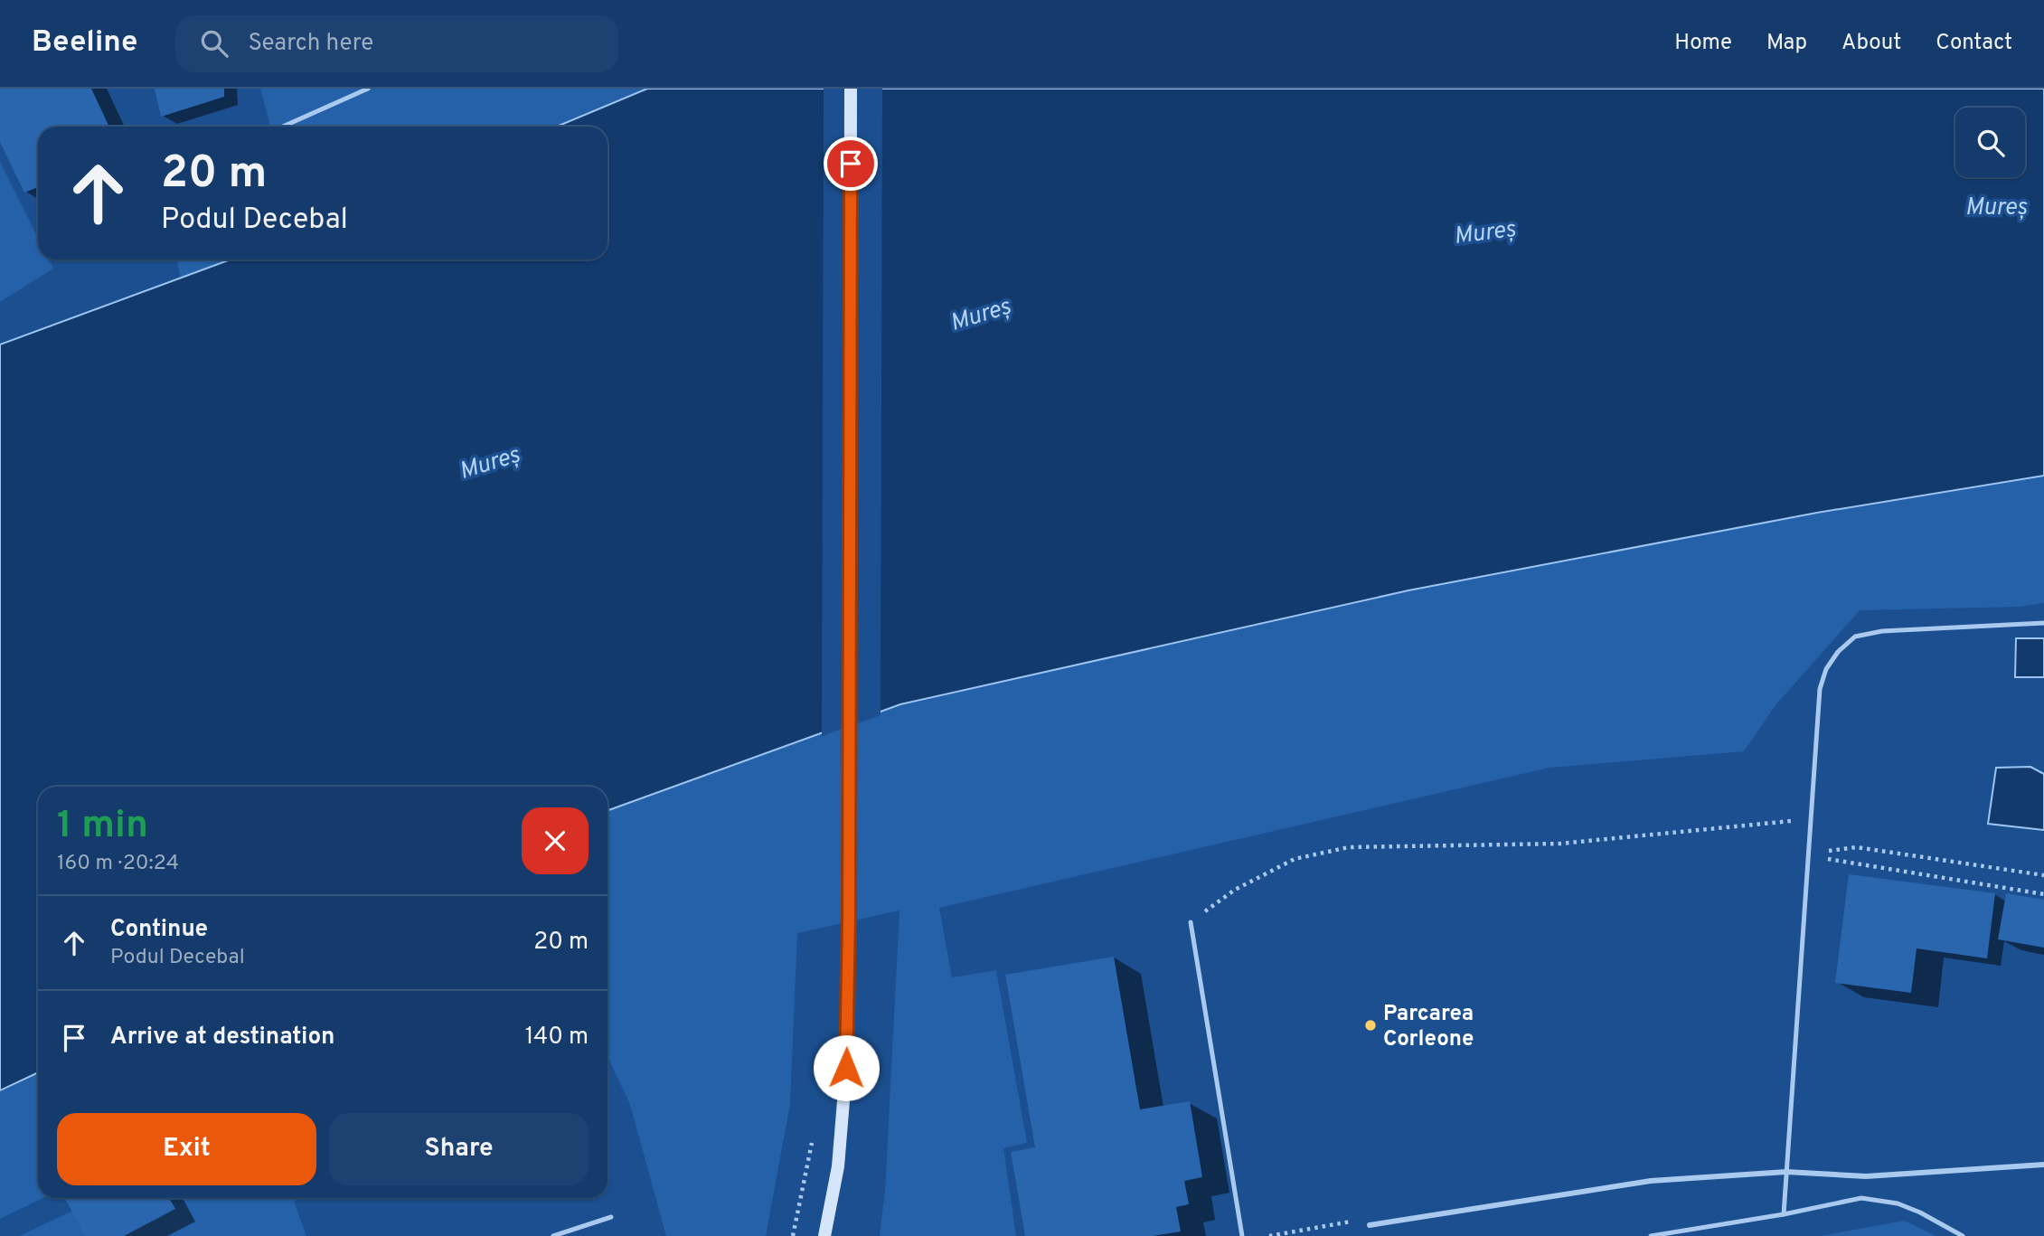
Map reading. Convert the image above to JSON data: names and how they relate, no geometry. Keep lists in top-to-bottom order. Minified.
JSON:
{"water":["Mureș"],"places":["Parcarea Corleone"],"page":{"header":"Beeline","search":"Search here","nav":["Home","Map","About","Contact"],"turn":["20 m","Podul Decebal"],"heading":["1 min","160 m · 20:24"],"list":[{"name":"Continue","note":"Podul Decebal","value":"20 m"},{"name":"Arrive at destination","value":"140 m"}],"buttons":["Exit","Share"]}}
